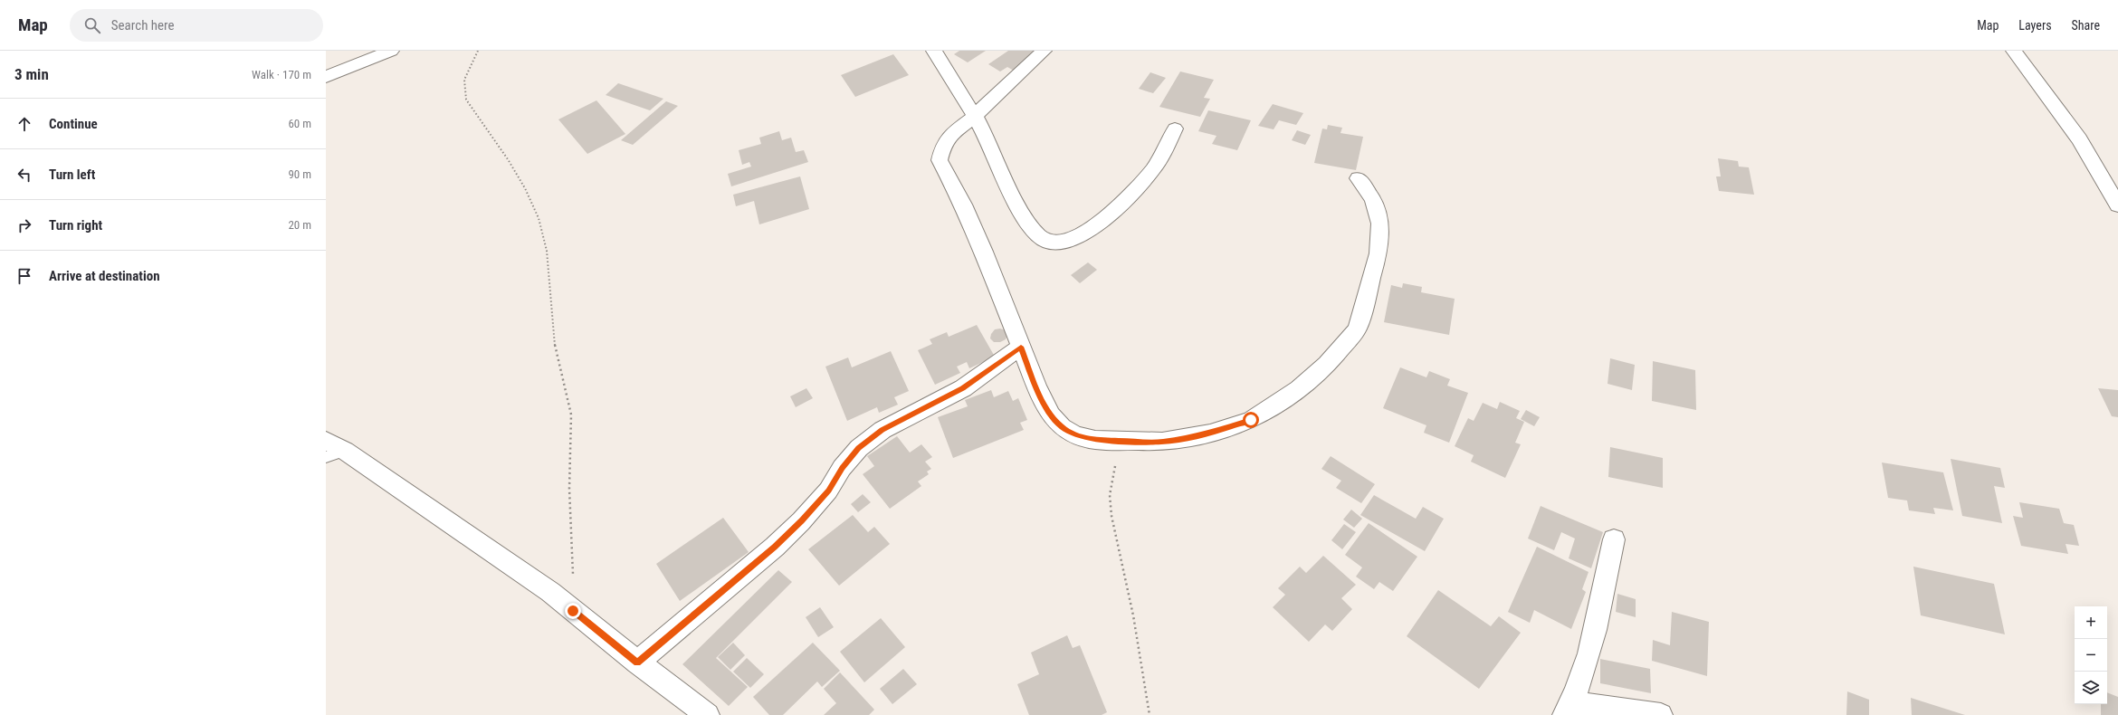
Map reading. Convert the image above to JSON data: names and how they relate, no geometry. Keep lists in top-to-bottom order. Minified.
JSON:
{"page":{"header":"Map","search":"Search here","nav":["Map","Layers","Share"],"heading":["3 min","Walk · 170 m"],"list":[["Continue","60 m"],["Turn left","90 m"],["Turn right","20 m"],"Arrive at destination"],"map_buttons":["+","−"]}}
